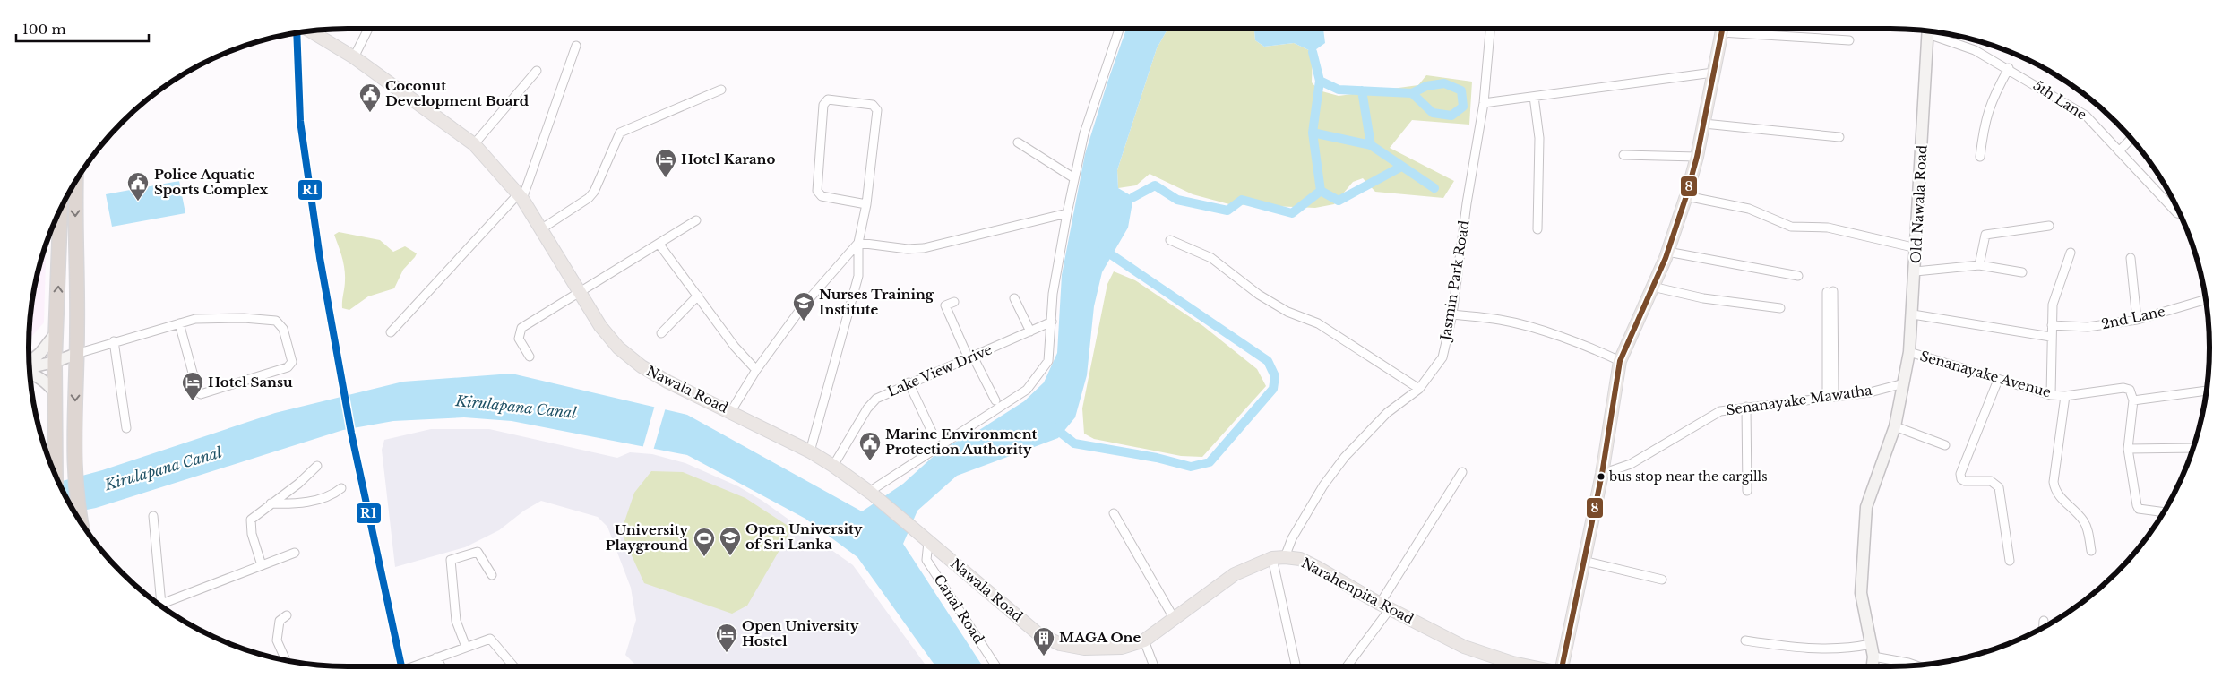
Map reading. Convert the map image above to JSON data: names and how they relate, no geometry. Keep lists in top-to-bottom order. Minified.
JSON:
{"streets":{"main road":["Nawala Road","Narahenpita Road"],"street":["5th Lane","Old Nawala Road","Jasmin Park Road","2nd Lane","Lake View Drive","Senanayake Avenue","Senanayake Mawatha","Canal Road"]},"crossings":[["Old Nawala Road","Senanayake Avenue"],["Old Nawala Road","Senanayake Mawatha"],["Jasmin Park Road","Narahenpita Road"],["Lake View Drive","Nawala Road"],["Nawala Road","Canal Road"]],"water":["Kirulapana Canal"],"places":{"public building":["Coconut Development Board","Police Aquatic Sports Complex","Marine Environment Protection Authority"],"hotel":["Hotel Karano","Hotel Sansu","Open University Hostel"],"school or university":["Nurses Training Institute","Open University of Sri Lanka"],"other":["bus stop near the cargills"],"sports":["University Playground"],"building":["MAGA One"]},"lines":["transit line 8","transit line R1"],"scale_bar":"100 m"}
